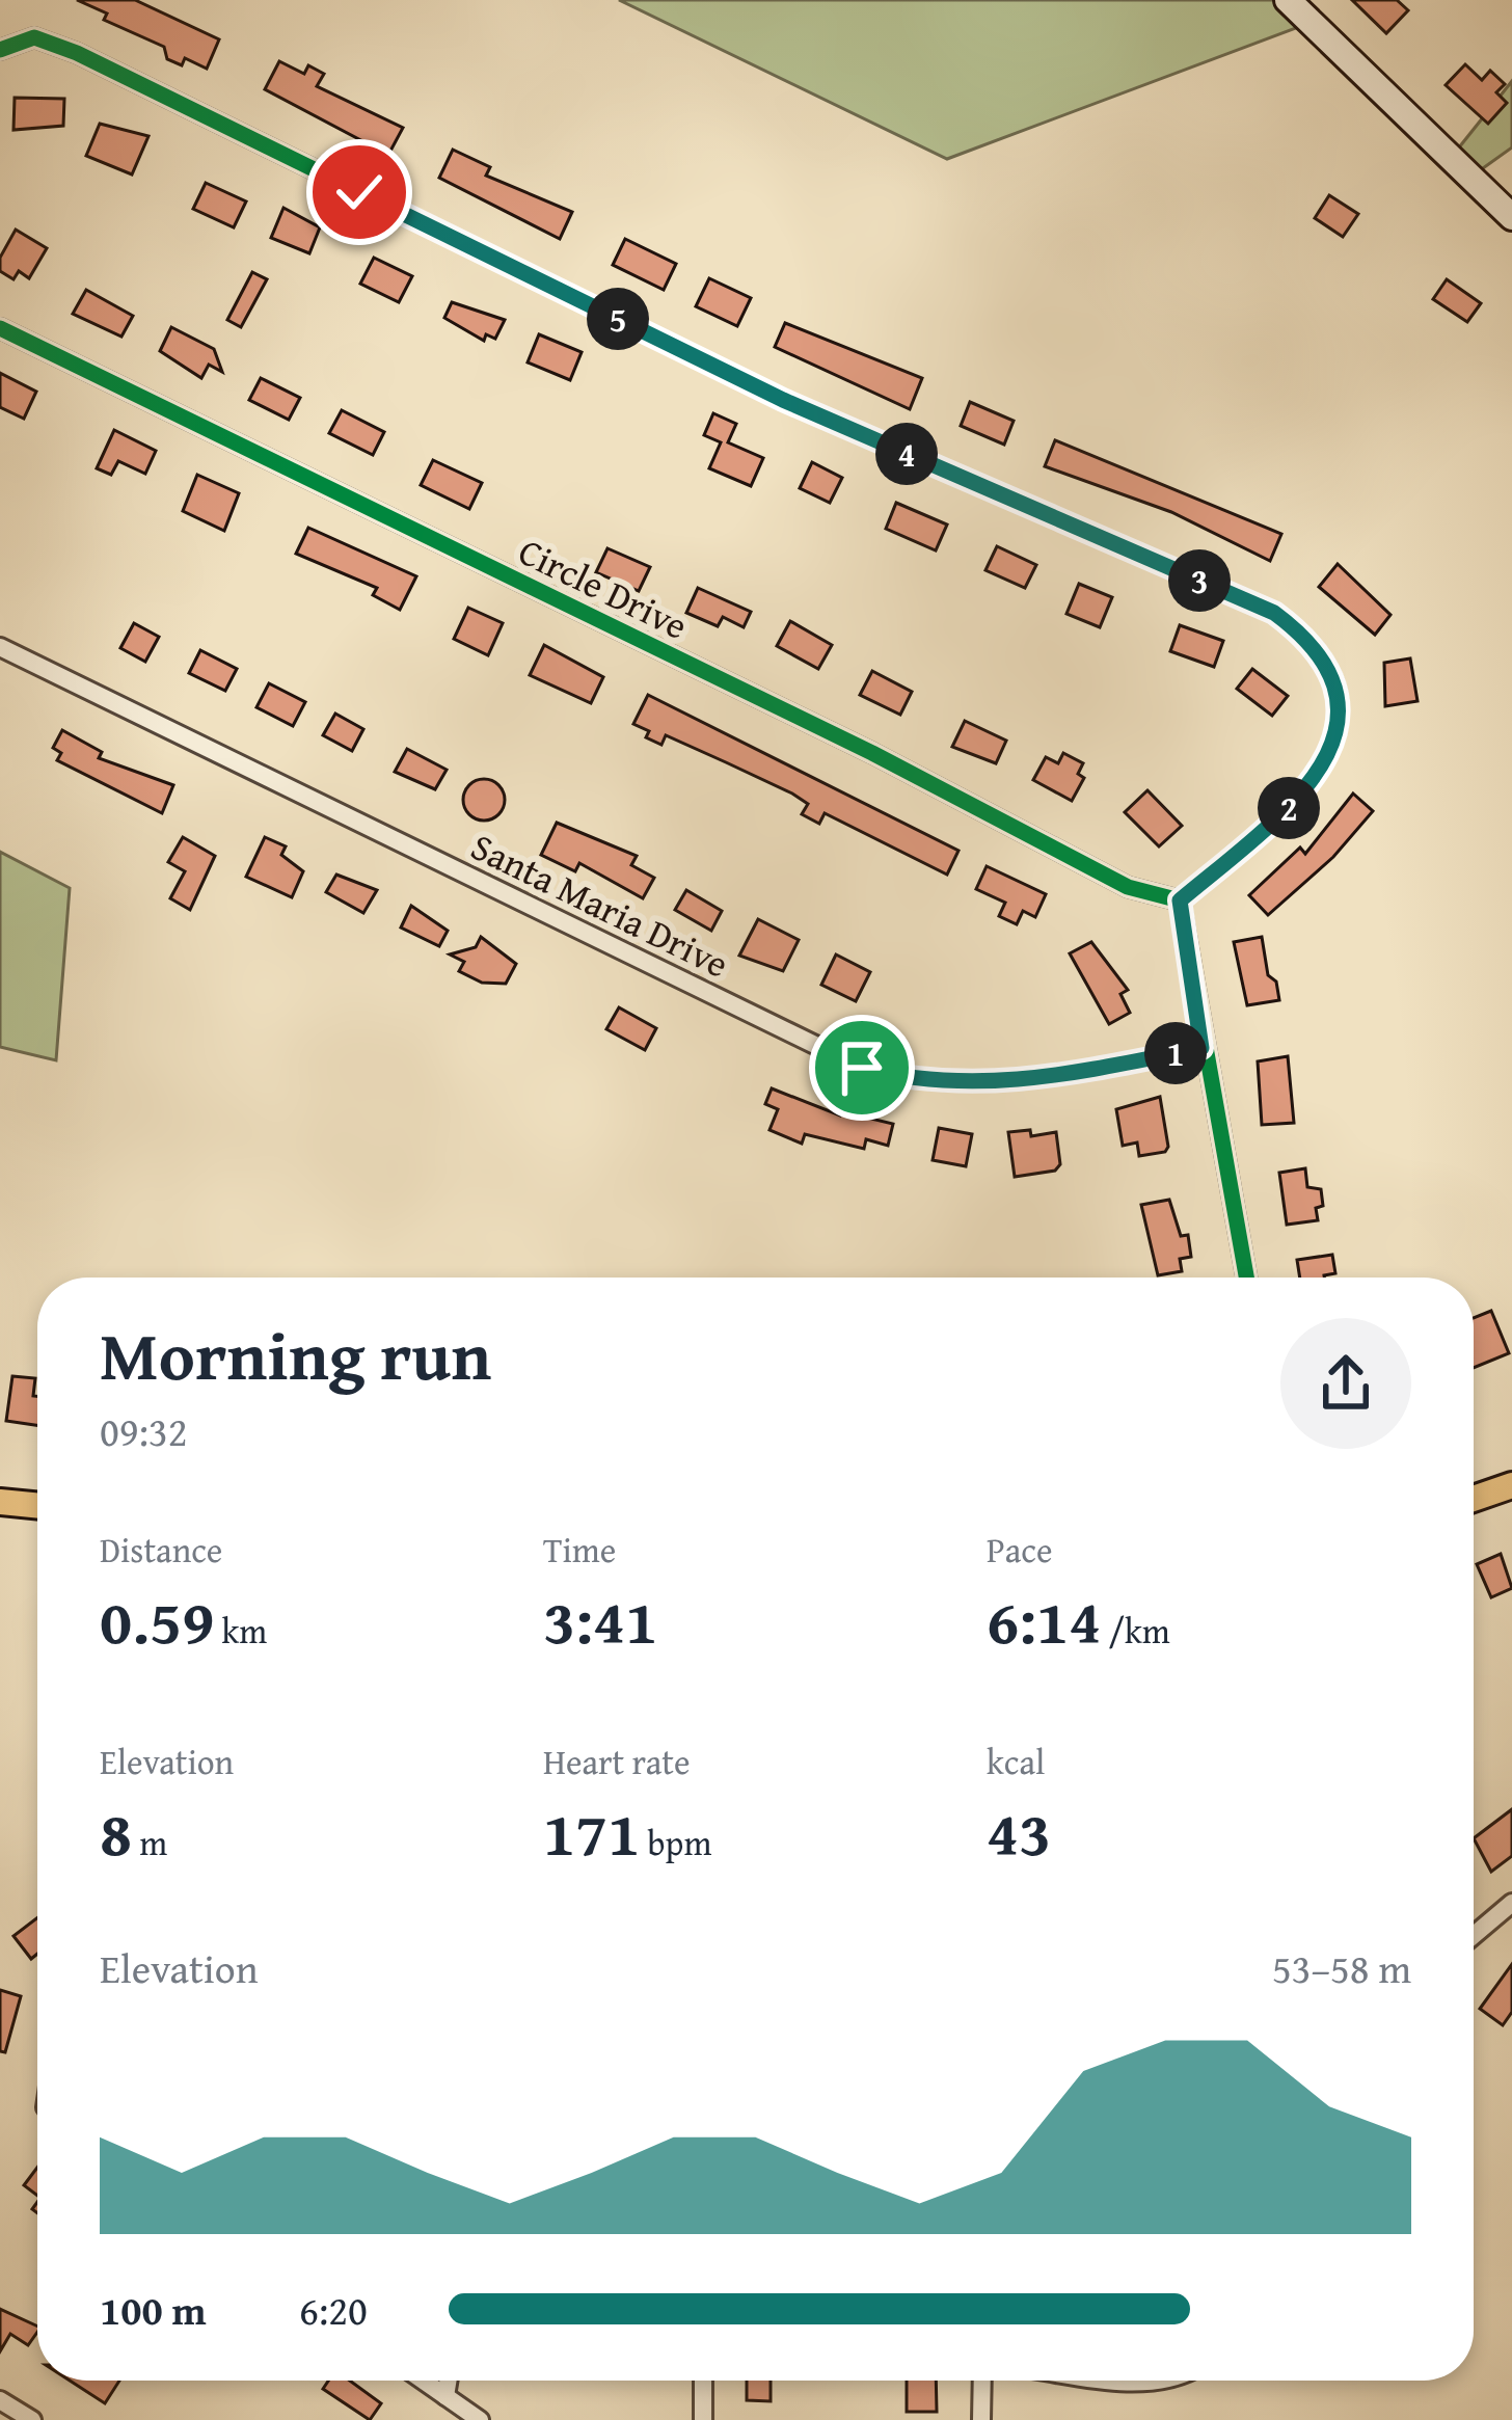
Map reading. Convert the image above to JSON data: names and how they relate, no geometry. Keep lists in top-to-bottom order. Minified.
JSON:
{"streets":{"street":["Circle Drive","Santa Maria Drive"]},"page":{"pins":["5","4","3","2","1"],"heading":["Morning run","09:32"],"stats":[["Distance","0.59 km"],["Time","3:41"],["Pace","6:14 /km"],["Elevation","8 m"],["Heart rate","171 bpm"],["kcal","43"]],"chart":["Elevation","53–58 m"],"list":[{"name":"100 m","note":"6:20"}]}}
